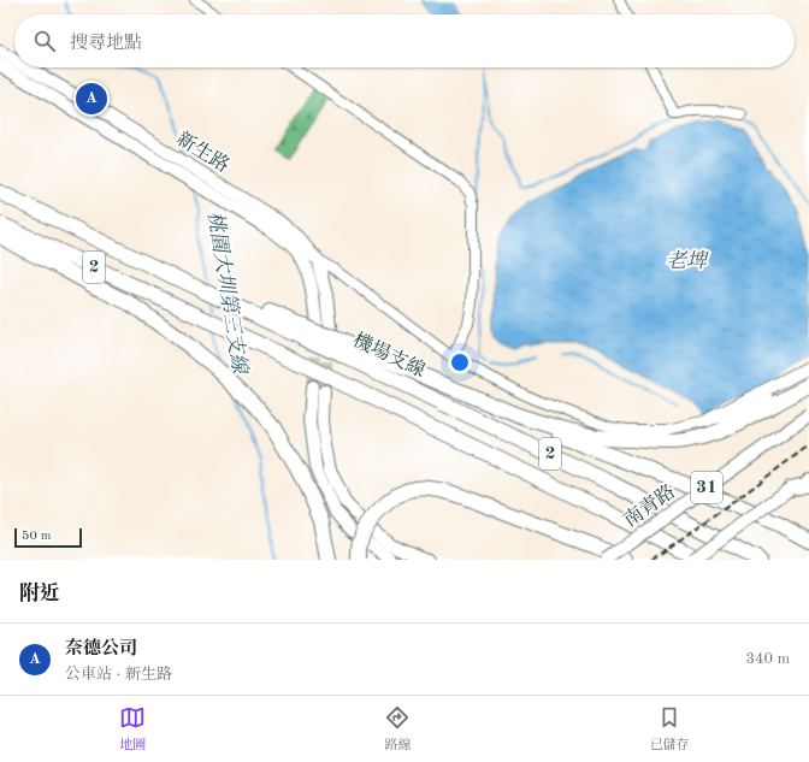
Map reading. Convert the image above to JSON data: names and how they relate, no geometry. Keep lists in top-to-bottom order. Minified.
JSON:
{"streets":{"highway":["2","機場支線"],"main road":["新生路","31","南青路"]},"crossings":[["新生路","機場支線"]],"water":["老埤","桃園大圳第三支線"],"scale_bar":"50 m","page":{"search":"搜尋地點","pins":"A","scale":"50 m","heading":"附近","list":[{"mark":"A","name":"奈德公司","note":"公車站 · 新生路","value":"340 m"}],"nav":["地圖","路線","已儲存"]}}
